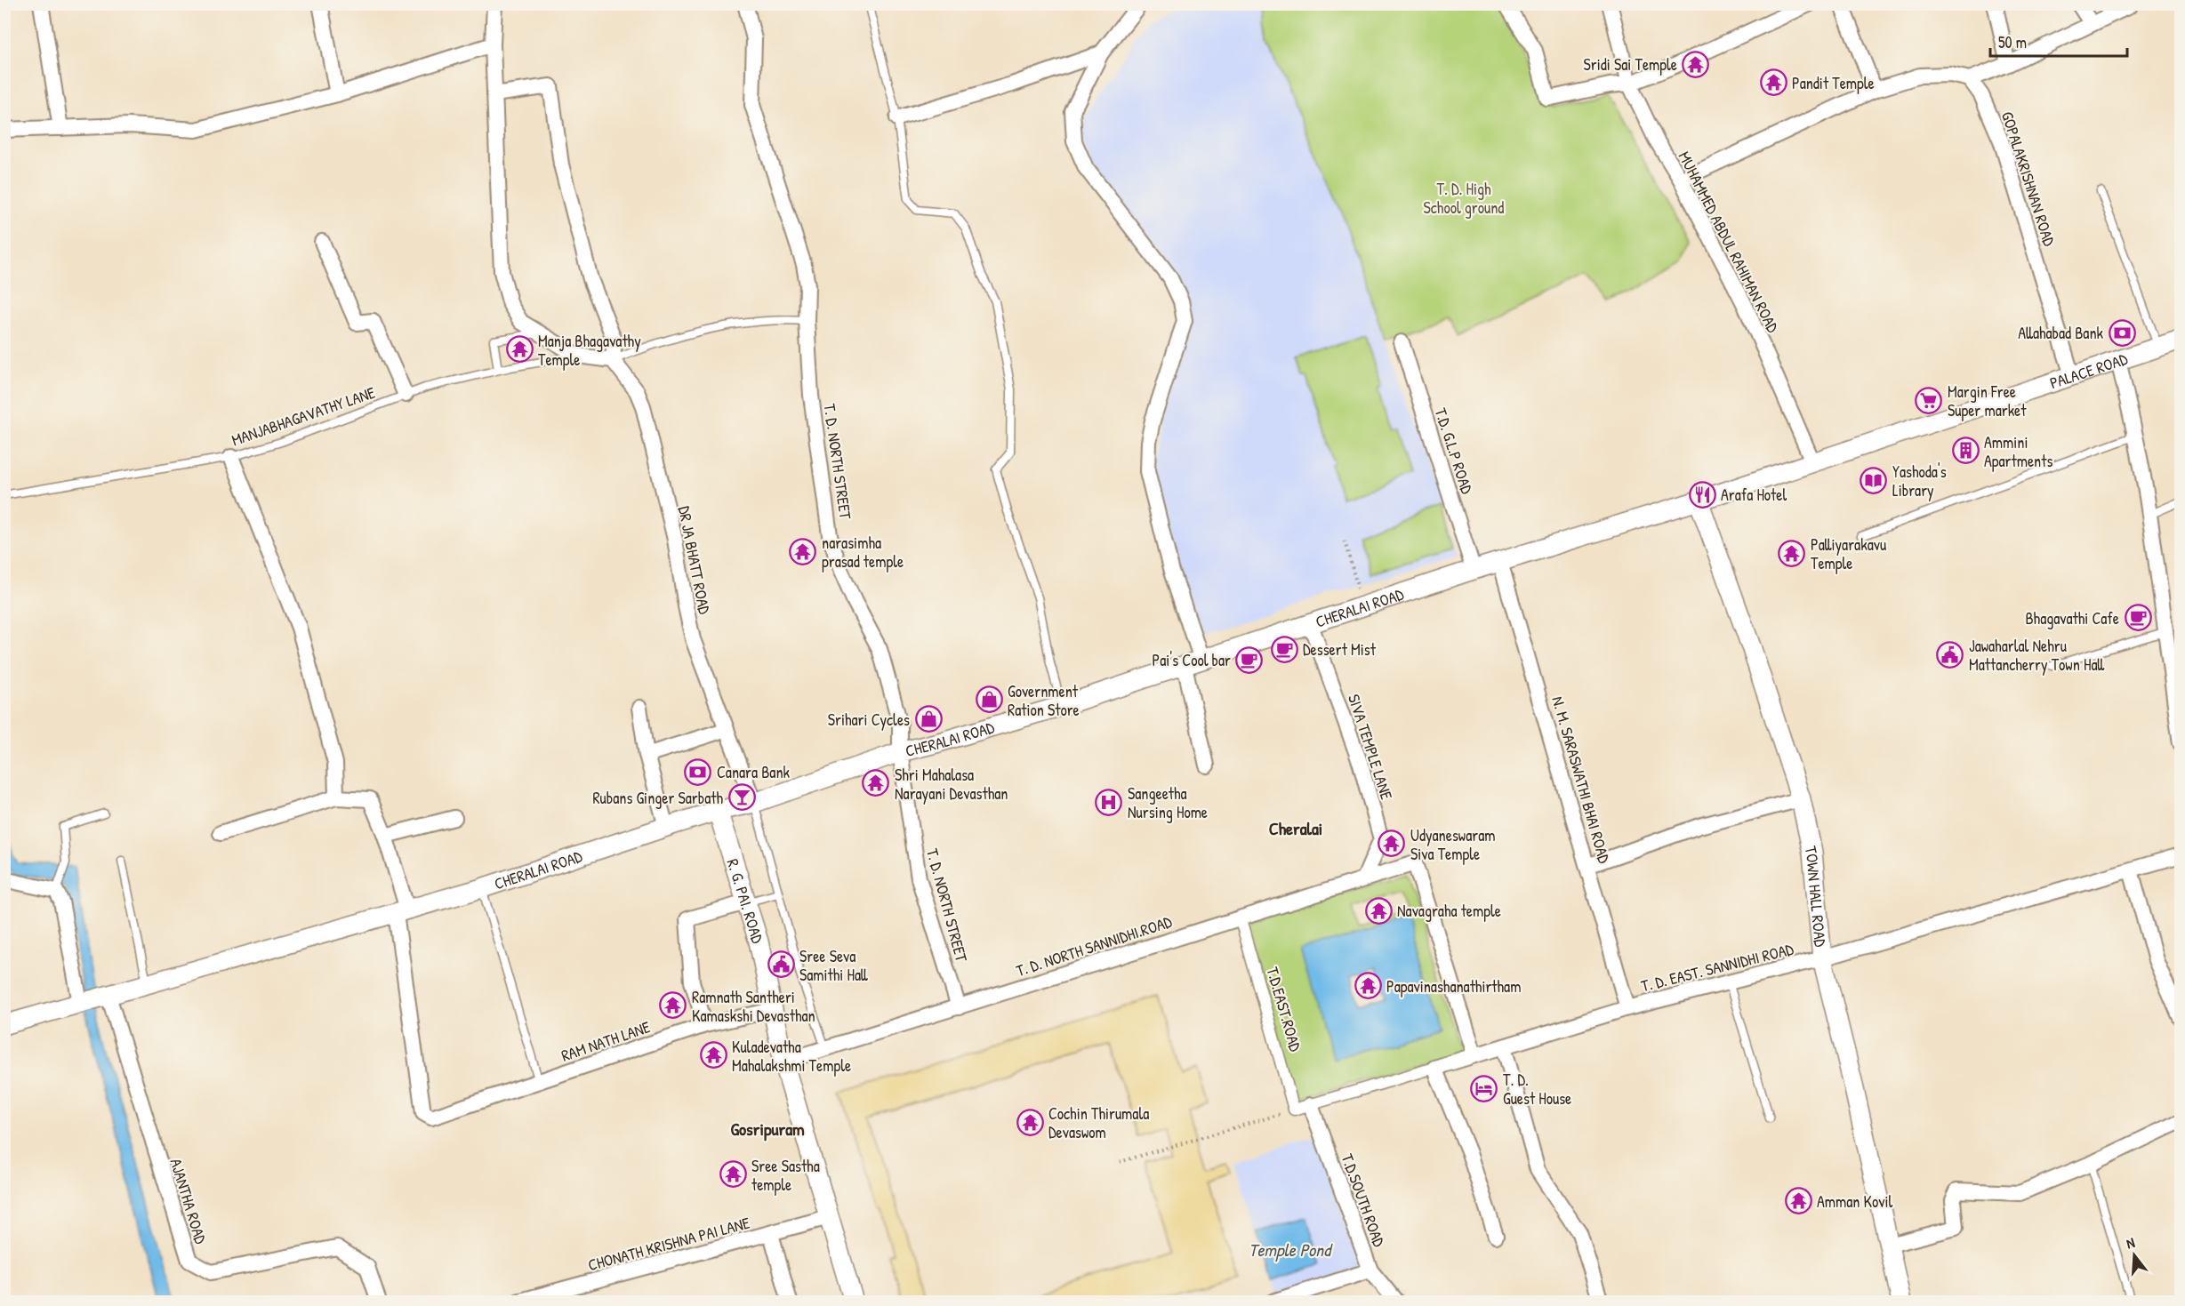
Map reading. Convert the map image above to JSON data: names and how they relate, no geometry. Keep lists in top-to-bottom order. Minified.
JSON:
{"streets":{"street":["GOPALAKRISHNAN ROAD","MUHAMMED ABDUL RAHIMAN ROAD","PALACE ROAD","T.D. G.L.P ROAD","T. D. NORTH STREET","DR JA BHATT ROAD","CHERALAI ROAD","SIVA TEMPLE LANE","N. M. SARASWATHI BHAI ROAD","TOWN HALL ROAD","R. G. PAI. ROAD","T. D. NORTH SANNIDHI.ROAD","T. D. EAST. SANNIDHI ROAD","T.D.EAST.ROAD","RAM NATH LANE","T.D.SOUTH ROAD","AJANTHA ROAD","CHONATH KRISHNA PAI LANE"],"lane":["MANJABHAGAVATHY LANE"]},"crossings":[["GOPALAKRISHNAN ROAD","PALACE ROAD"],["MUHAMMED ABDUL RAHIMAN ROAD","PALACE ROAD"],["MUHAMMED ABDUL RAHIMAN ROAD","CHERALAI ROAD"],["PALACE ROAD","CHERALAI ROAD"],["T.D. G.L.P ROAD","CHERALAI ROAD"],["T. D. NORTH STREET","CHERALAI ROAD"],["T. D. NORTH STREET","T. D. NORTH SANNIDHI.ROAD"],["DR JA BHATT ROAD","CHERALAI ROAD"],["CHERALAI ROAD","SIVA TEMPLE LANE"],["CHERALAI ROAD","N. M. SARASWATHI BHAI ROAD"],["CHERALAI ROAD","TOWN HALL ROAD"],["CHERALAI ROAD","R. G. PAI. ROAD"],["CHERALAI ROAD","RAM NATH LANE"],["CHERALAI ROAD","AJANTHA ROAD"],["SIVA TEMPLE LANE","T. D. NORTH SANNIDHI.ROAD"],["N. M. SARASWATHI BHAI ROAD","T. D. EAST. SANNIDHI ROAD"],["TOWN HALL ROAD","T. D. EAST. SANNIDHI ROAD"],["R. G. PAI. ROAD","T. D. NORTH SANNIDHI.ROAD"],["R. G. PAI. ROAD","RAM NATH LANE"],["R. G. PAI. ROAD","CHONATH KRISHNA PAI LANE"],["T. D. NORTH SANNIDHI.ROAD","T. D. EAST. SANNIDHI ROAD"],["T. D. NORTH SANNIDHI.ROAD","T.D.EAST.ROAD"],["T. D. EAST. SANNIDHI ROAD","T.D.EAST.ROAD"],["T. D. EAST. SANNIDHI ROAD","T.D.SOUTH ROAD"]],"districts":["Cheralai","Gosripuram"],"water":["Temple Pond"],"parks":["T. D. High School ground"],"places":{"temple":["Sridi Sai Temple","Pandit Temple","Manja Bhagavathy Temple","narasimha prasad temple","Palliyarakavu Temple","Shri Mahalasa Narayani Devasthan","Udyaneswaram Siva Temple","Navagraha temple","Papavinashanathirtham","Ramnath Santheri Kamaskshi Devasthan","Kuladevatha Mahalakshmi Temple","Cochin Thirumala Devaswom","Sree Sastha temple","Amman Kovil"],"bank":["Allahabad Bank","Canara Bank"],"supermarket":["Margin Free Super market"],"building":["Ammini Apartments"],"library":["Yashoda's Library"],"restaurant":["Arafa Hotel"],"cafe":["Bhagavathi Cafe","Dessert Mist","Pai's Cool bar"],"public building":["Jawaharlal Nehru Mattancherry Town Hall","Sree Seva Samithi Hall"],"shop":["Government Ration Store","Srihari Cycles"],"bar":["Rubans Ginger Sarbath"],"hospital":["Sangeetha Nursing Home"],"hotel":["T. D. Guest House"]},"scale_bar":"50 m","north":"top"}
